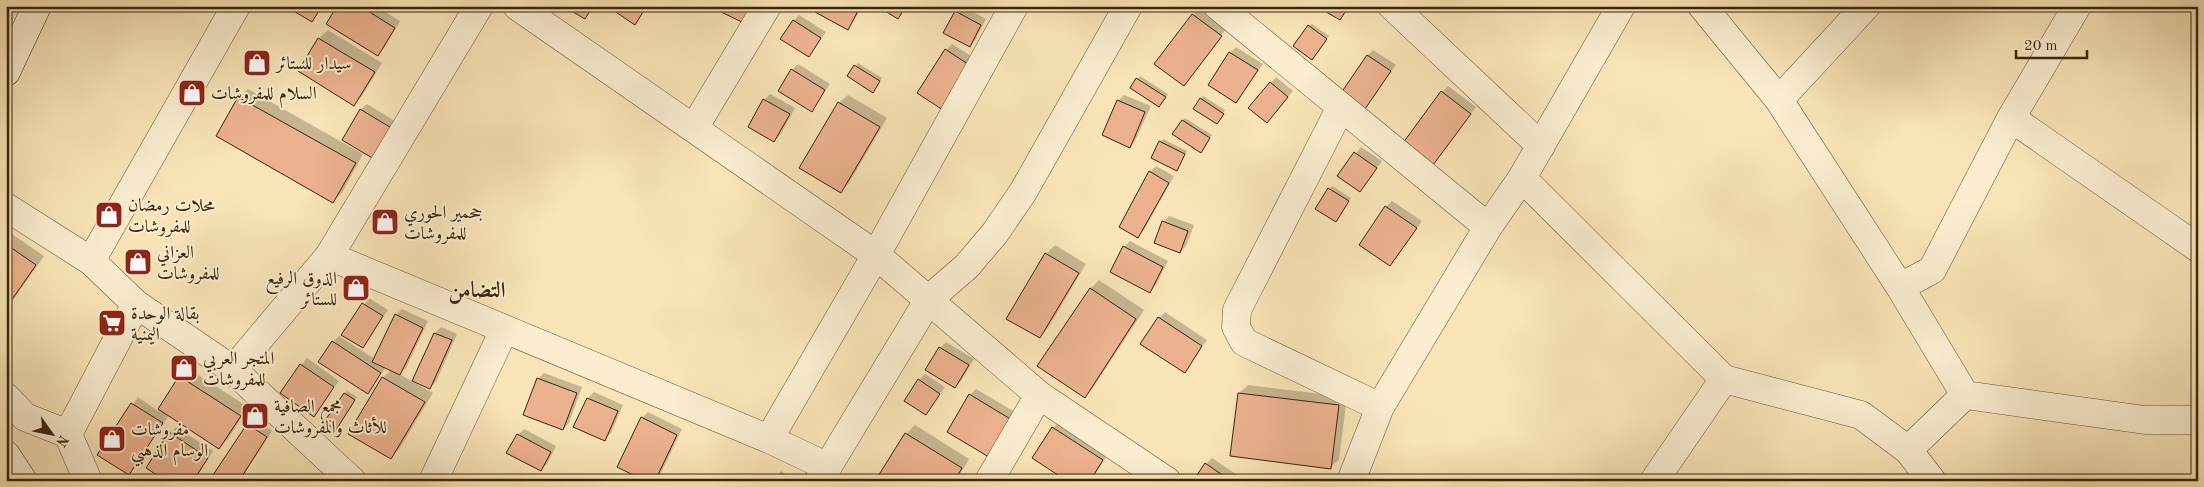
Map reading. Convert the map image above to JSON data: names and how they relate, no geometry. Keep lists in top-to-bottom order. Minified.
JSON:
{"districts":["التضامن"],"places":{"shop":["سيدار للستائر","السلام للمفروشات","محلات رمضان للمفروشات","جحمير الحوري للمفروشات","العزاني للمفروشات","الذوق الرفيع للستائر","المتجر العربي للمفروشات","مجمع الصافية للأثاث والمفروشات","مفروشات الوسام الذهبي"],"supermarket":["بقالة الوحدة اليمنية"]},"scale_bar":"20 m","north":"bottom right"}
